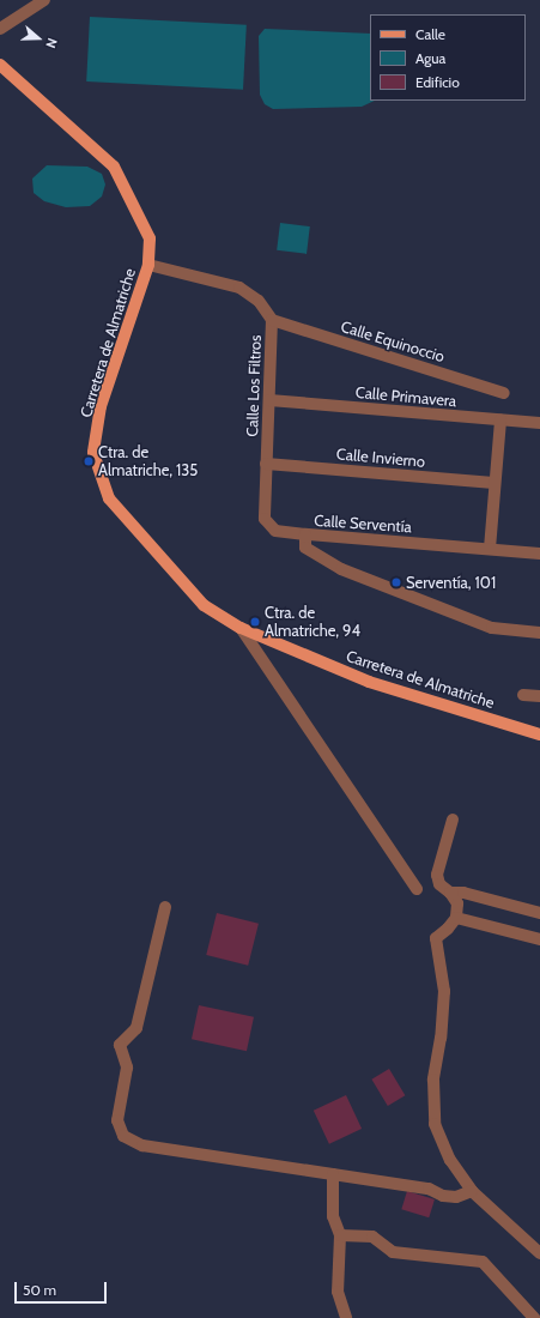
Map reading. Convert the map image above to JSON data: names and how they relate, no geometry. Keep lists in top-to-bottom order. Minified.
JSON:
{"streets":{"main road":["Carretera de Almatriche"],"street":["Calle Equinoccio","Calle Los Filtros","Calle Primavera","Calle Invierno","Calle Serventía"]},"crossings":[["Calle Equinoccio","Calle Los Filtros"],["Carretera de Almatriche","Calle Los Filtros"],["Calle Los Filtros","Calle Primavera"],["Calle Los Filtros","Calle Invierno"],["Calle Los Filtros","Calle Serventía"]],"places":["Ctra. de Almatriche, 135","Serventía, 101","Ctra. de Almatriche, 94"],"legend":["Calle","Agua","Edificio"],"scale_bar":"50 m","north":"right"}
